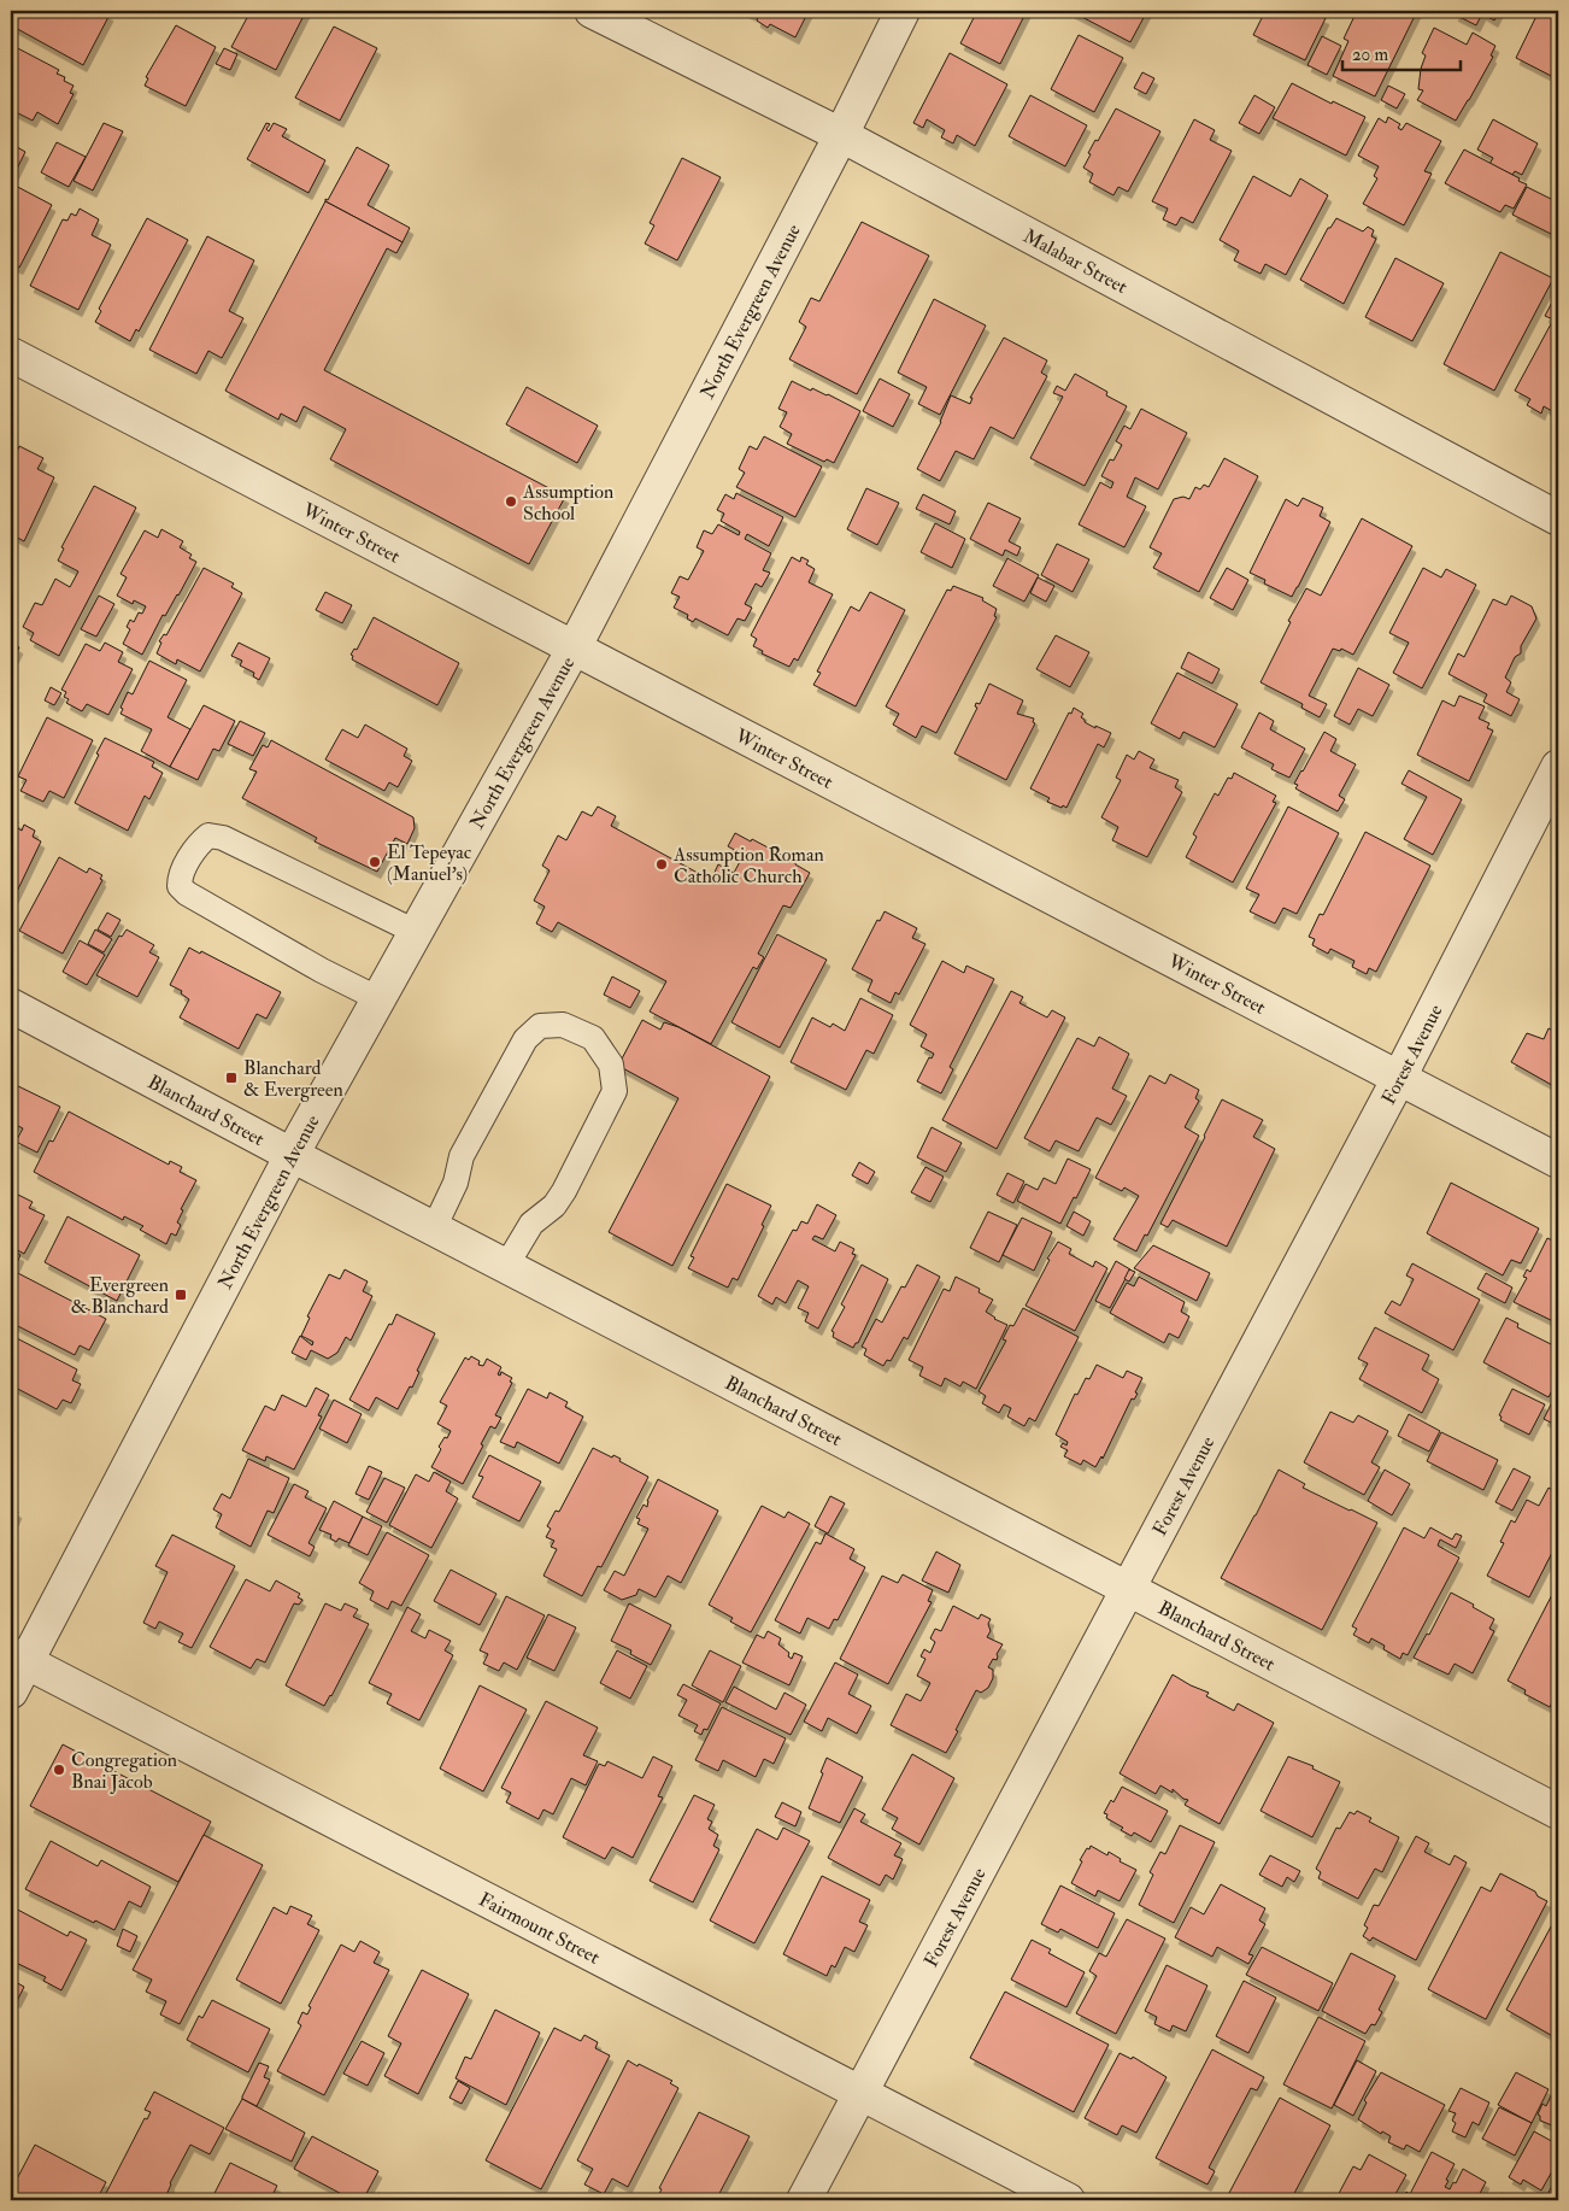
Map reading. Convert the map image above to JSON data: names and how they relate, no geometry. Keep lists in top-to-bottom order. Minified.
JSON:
{"streets":{"street":["Malabar Street","North Evergreen Avenue","Winter Street","Forest Avenue","Blanchard Street","Fairmount Street"]},"crossings":[["Malabar Street","North Evergreen Avenue"],["North Evergreen Avenue","Winter Street"],["North Evergreen Avenue","Blanchard Street"],["North Evergreen Avenue","Fairmount Street"],["Winter Street","Forest Avenue"],["Forest Avenue","Blanchard Street"],["Forest Avenue","Fairmount Street"]],"places":{"other":["Assumption School","El Tepeyac (Manuel's)","Assumption Roman Catholic Church","Congregation Bnai Jacob"],"transit":["Blanchard & Evergreen","Evergreen & Blanchard"]},"scale_bar":"20 m"}
